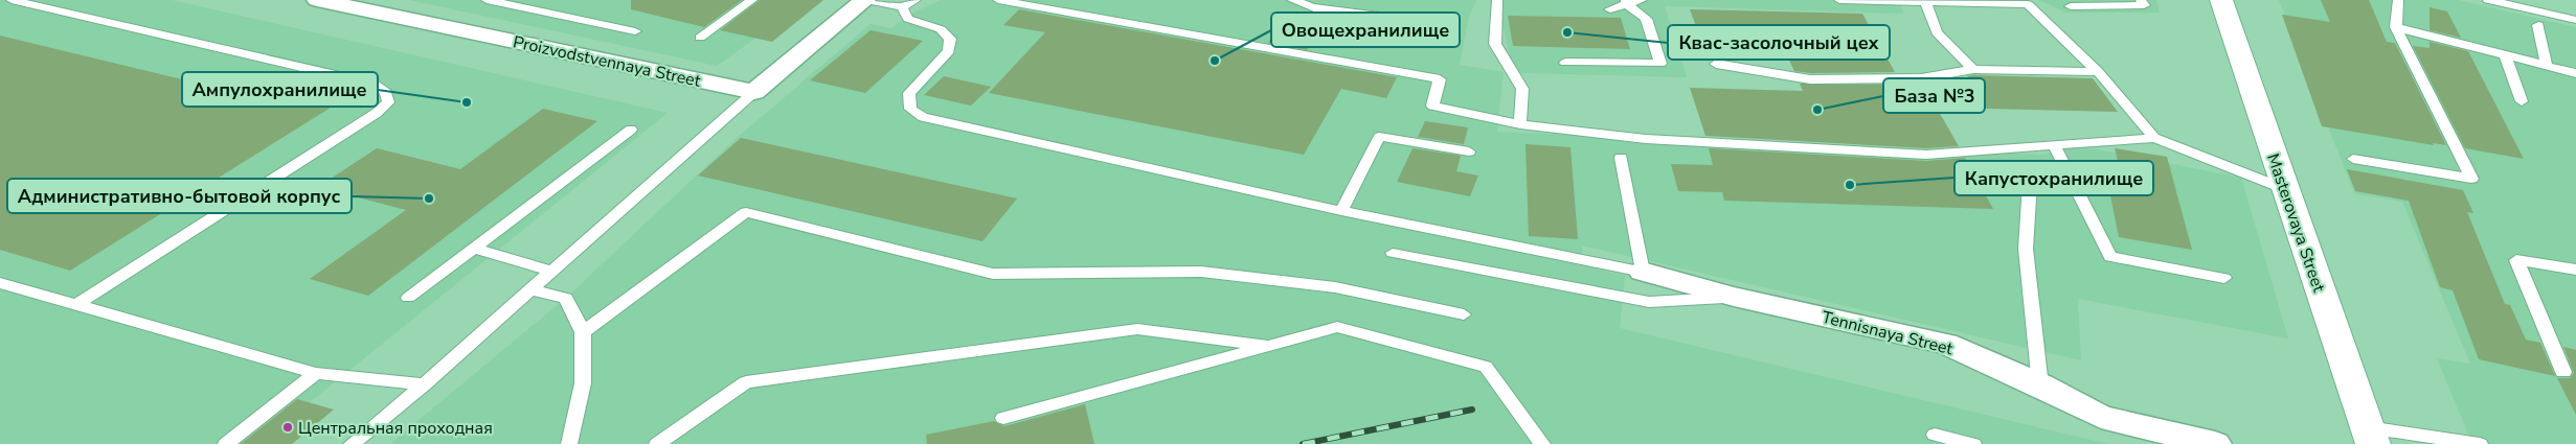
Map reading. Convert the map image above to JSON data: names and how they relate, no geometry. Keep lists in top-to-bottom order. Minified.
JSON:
{"streets":{"main road":["Masterovaya Street"],"street":["Proizvodstvennaya Street","Tennisnaya Street"]},"places":["Квас-засолочный цех","Овощехранилище","Ампулохранилище","База №3","Капустохранилище","Административно-бытовой корпус","Центральная проходная"]}
